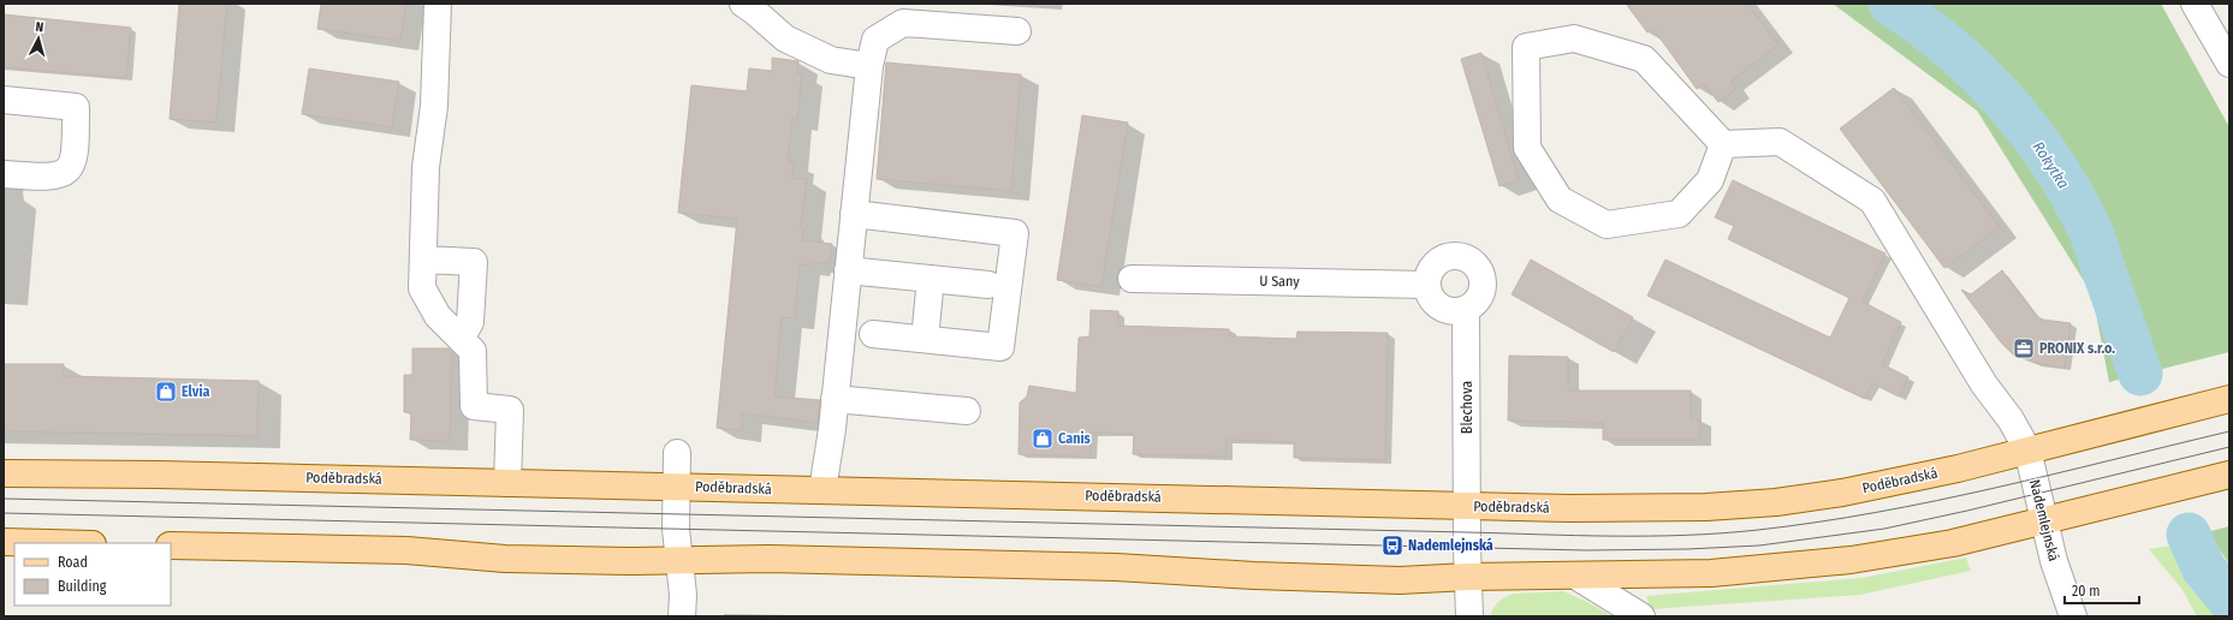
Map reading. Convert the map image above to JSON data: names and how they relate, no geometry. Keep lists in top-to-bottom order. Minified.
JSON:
{"streets":{"main road":["Poděbradská"],"street":["U Sany","Blechova","Nademlejnská"]},"crossings":[["U Sany","Blechova"],["Blechova","Poděbradská"],["Poděbradská","Nademlejnská"]],"water":["Rokytka"],"places":{"office":["PRONIX s.r.o."],"shop":["Elvia","Canis"],"bus stop":["Nademlejnská"]},"legend":["Road","Building"],"scale_bar":"20 m","north":"top"}
